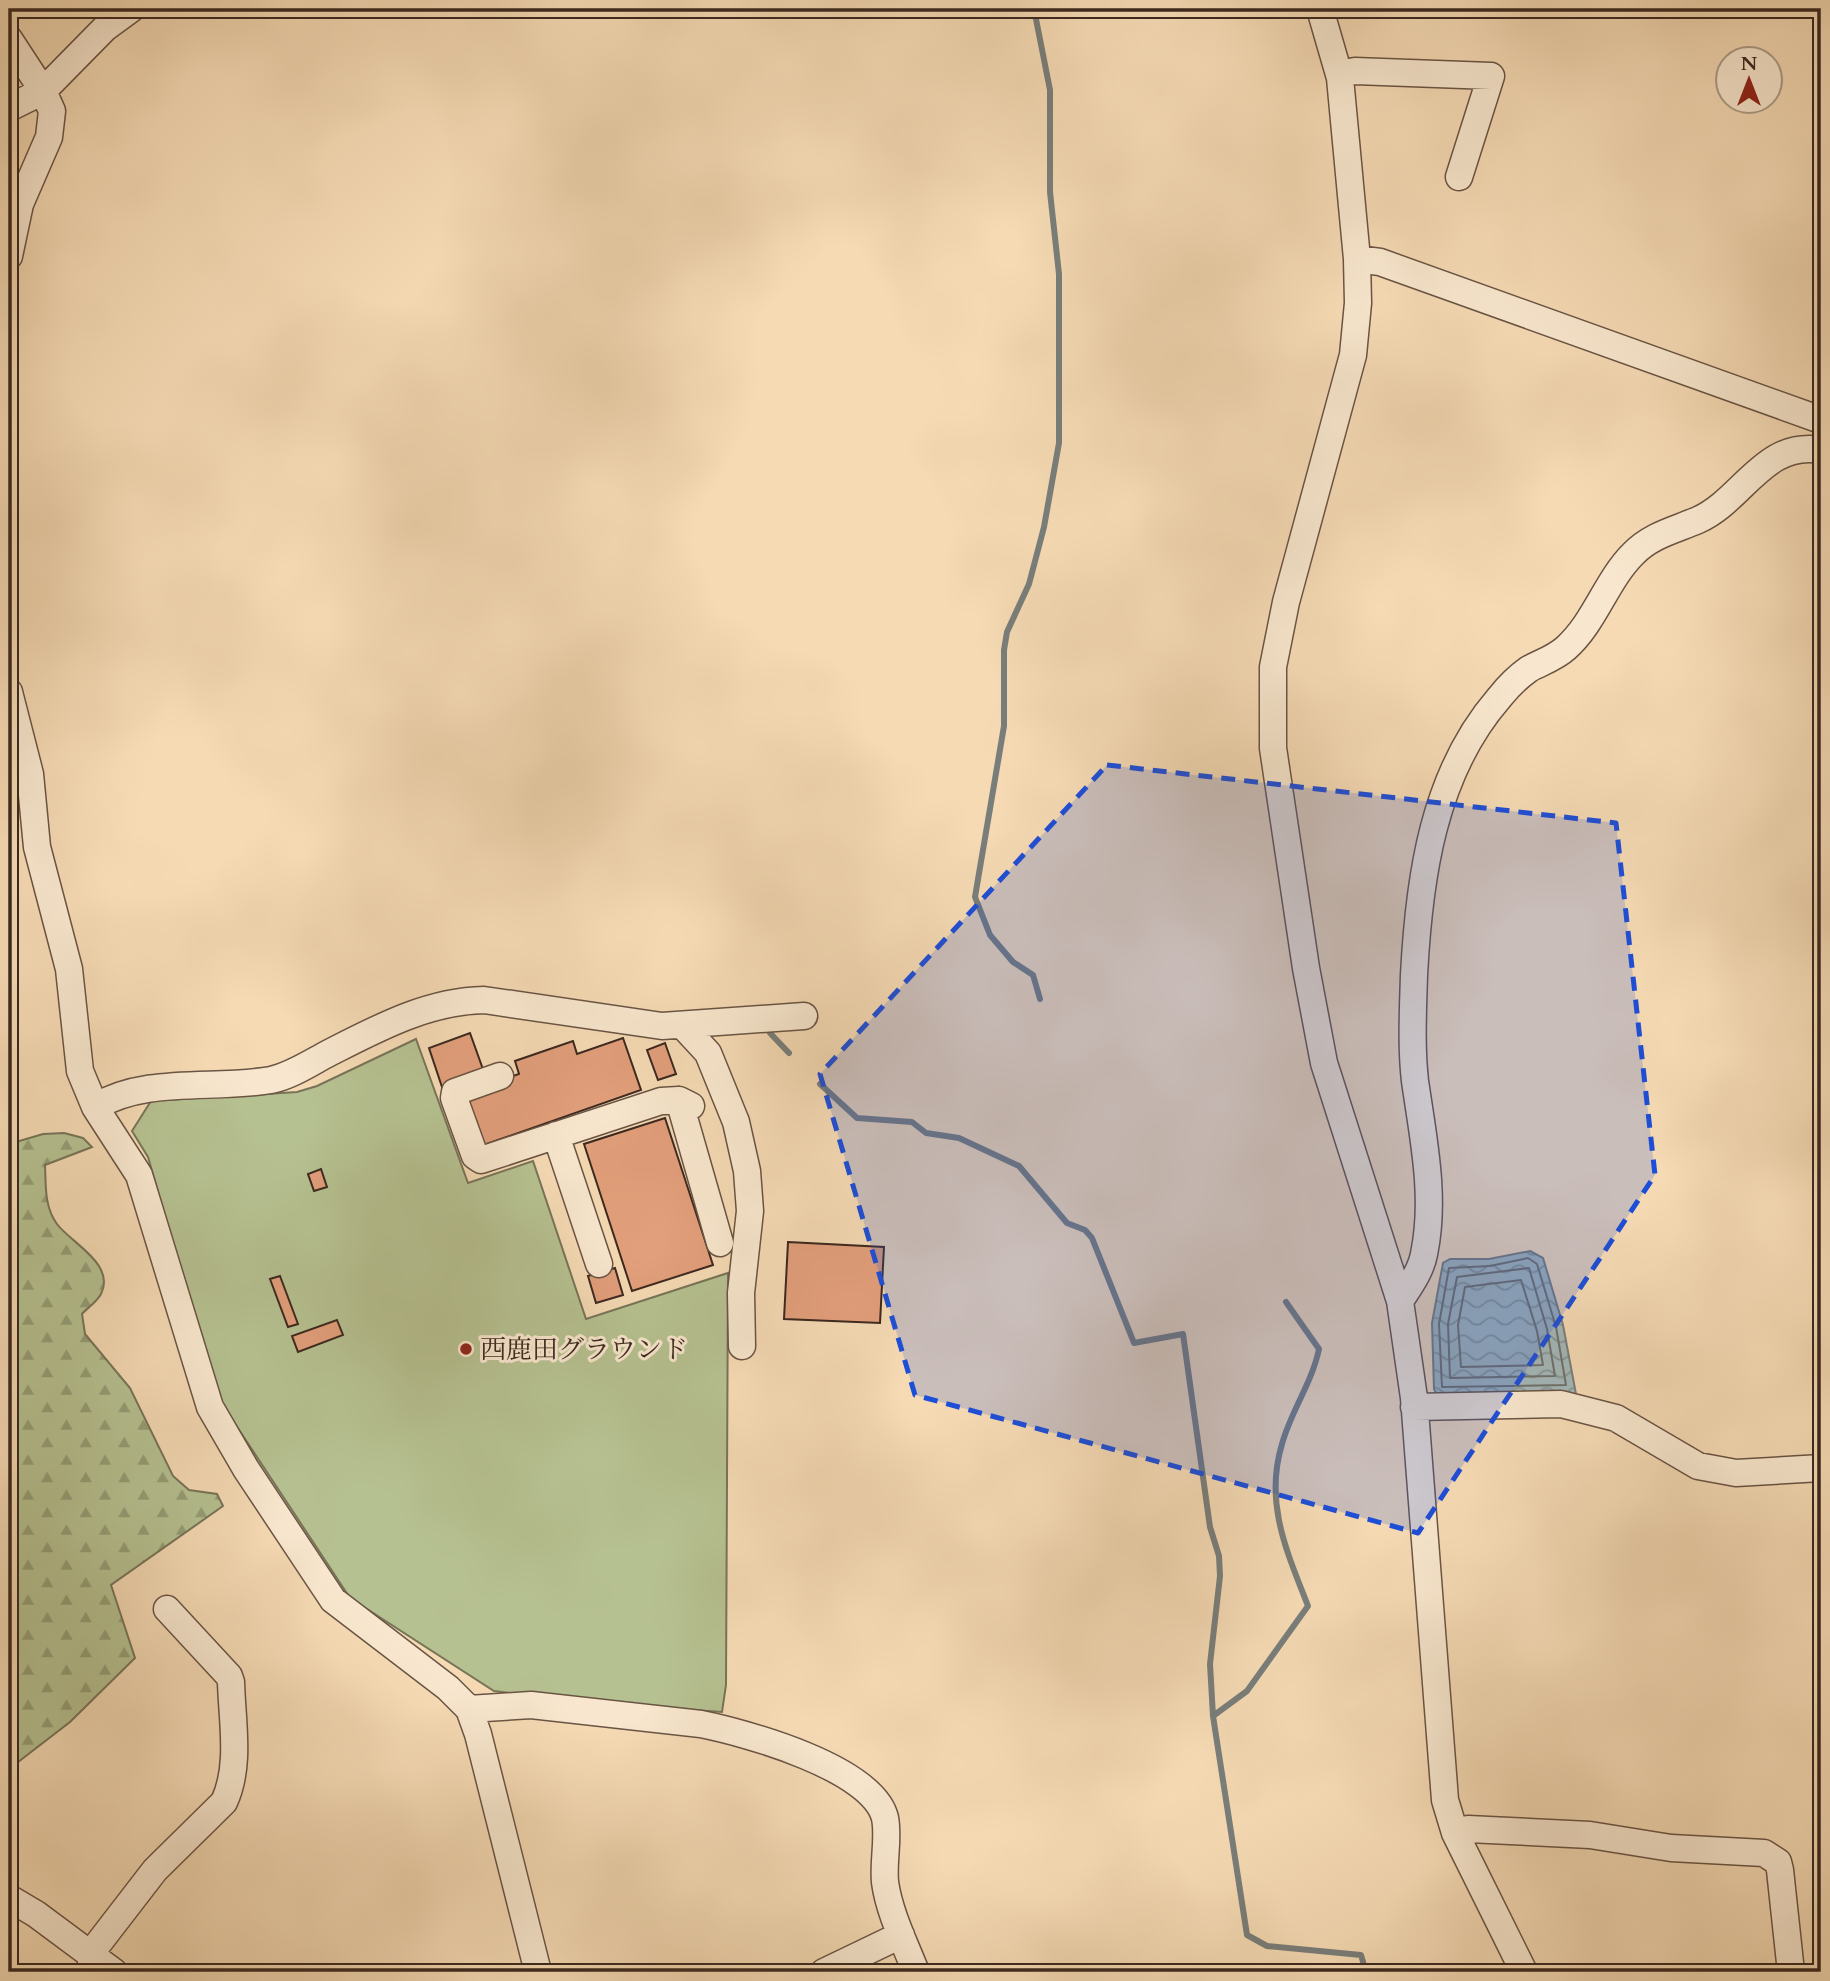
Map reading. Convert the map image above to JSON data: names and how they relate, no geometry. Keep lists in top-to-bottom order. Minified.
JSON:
{"places":["西鹿田グラウンド"],"north":"top"}
